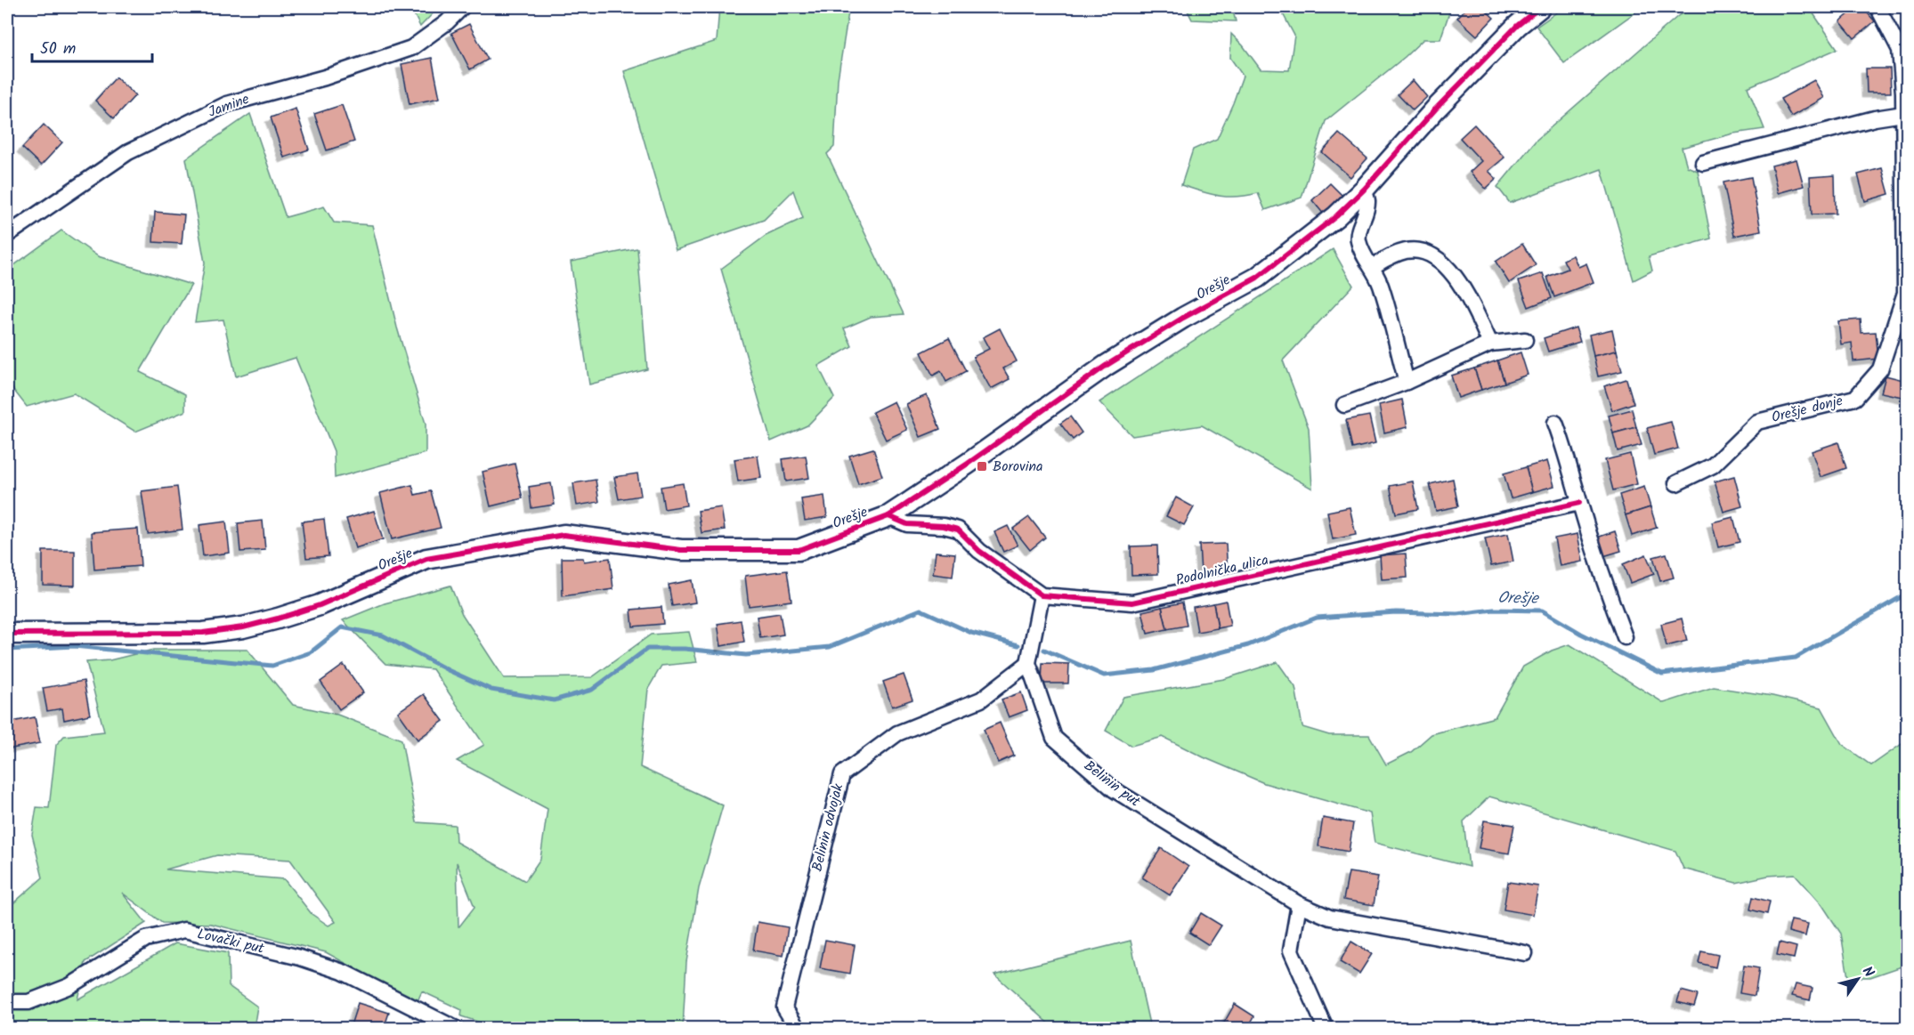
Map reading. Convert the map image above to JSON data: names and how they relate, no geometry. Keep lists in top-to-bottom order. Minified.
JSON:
{"streets":{"street":["Jamine","Orešje","Orešje donje","Podolnička ulica","Belinin put","Belinin odvojak","Lovački put"]},"crossings":[["Belinin put","Belinin odvojak"]],"water":["Orešje"],"places":{"transit":["Borovina"]},"scale_bar":"50 m","north":"top right"}
